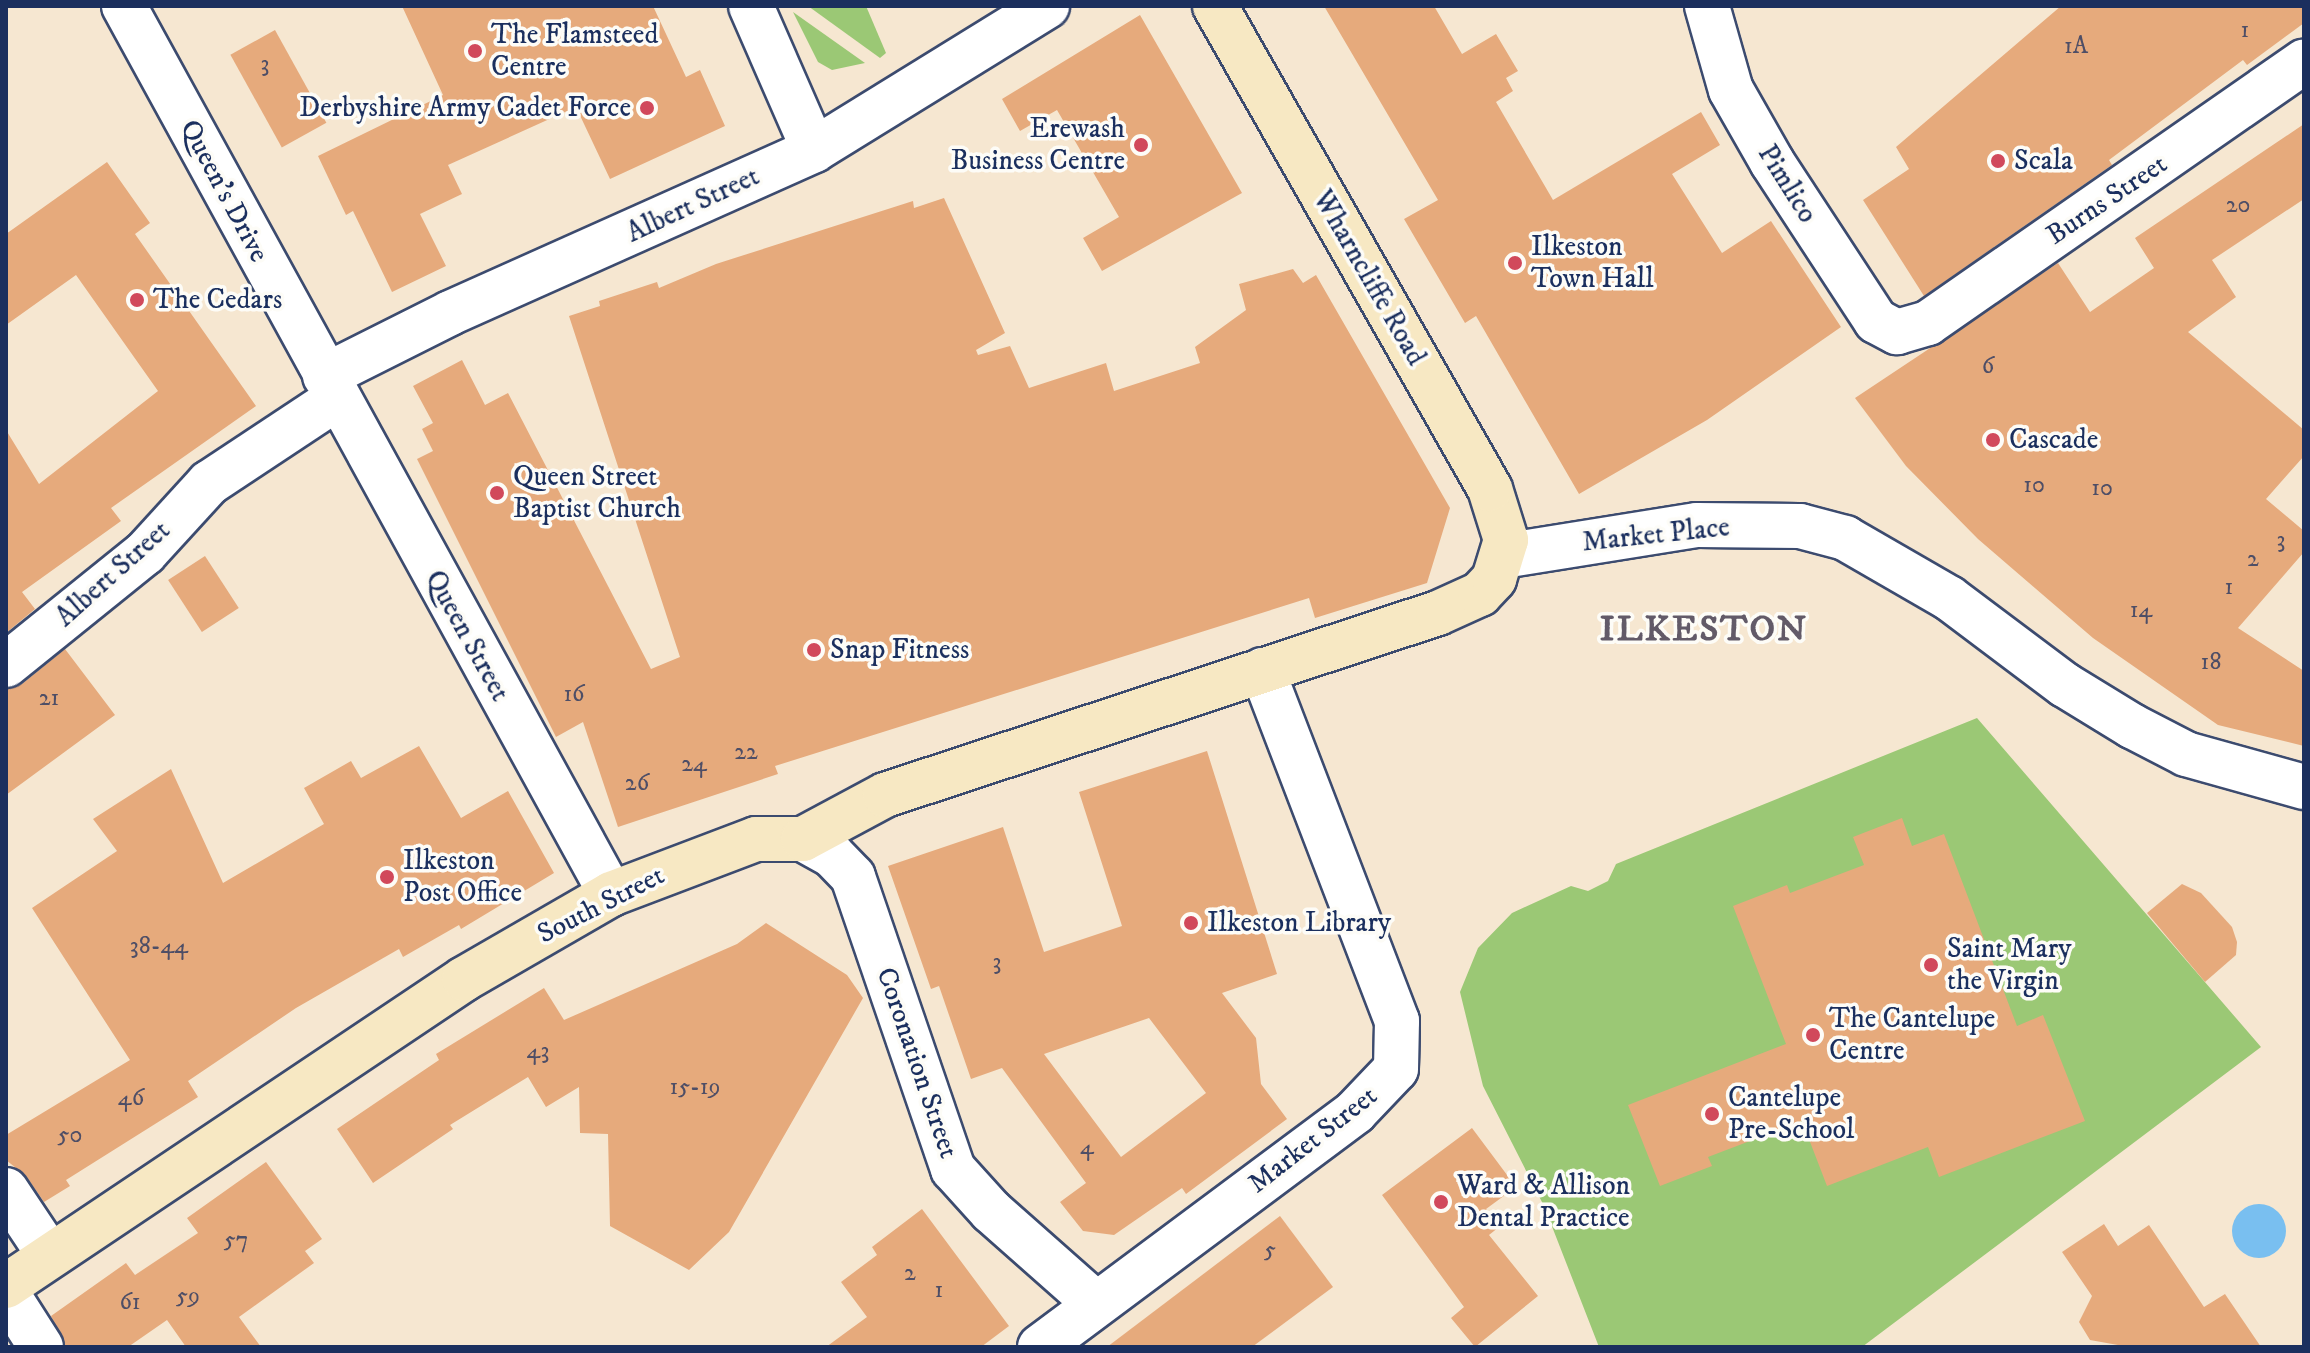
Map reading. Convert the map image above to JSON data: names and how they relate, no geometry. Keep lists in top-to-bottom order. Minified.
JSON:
{"streets":{"street":["Pimlico","Queen's Drive","Burns Street","Albert Street","Wharncliffe Road","Market Place","Queen Street","South Street","Coronation Street","Market Street"]},"crossings":[["Pimlico","Burns Street"],["Queen's Drive","Albert Street"],["Queen's Drive","Queen Street"],["Albert Street","Queen Street"],["Wharncliffe Road","Market Place"],["Queen Street","South Street"],["South Street","Coronation Street"],["South Street","Market Street"],["Coronation Street","Market Street"]],"districts":["ILKESTON"],"places":["The Flamsteed Centre","Derbyshire Army Cadet Force","Erewash Business Centre","Scala","Ilkeston Town Hall","The Cedars","Cascade","Queen Street Baptist Church","Snap Fitness","Ilkeston Post Office","Ilkeston Library","Saint Mary the Virgin","The Cantelupe Centre","Cantelupe Pre-School","Ward & Allison Dental Practice"],"house_numbers":["1","1A","3","20","6","10","10","3","2","1","14","18","16","21","22","24","26","38-44","3","43","15-19","46","50","4","57","5","2","1","59","61"]}
